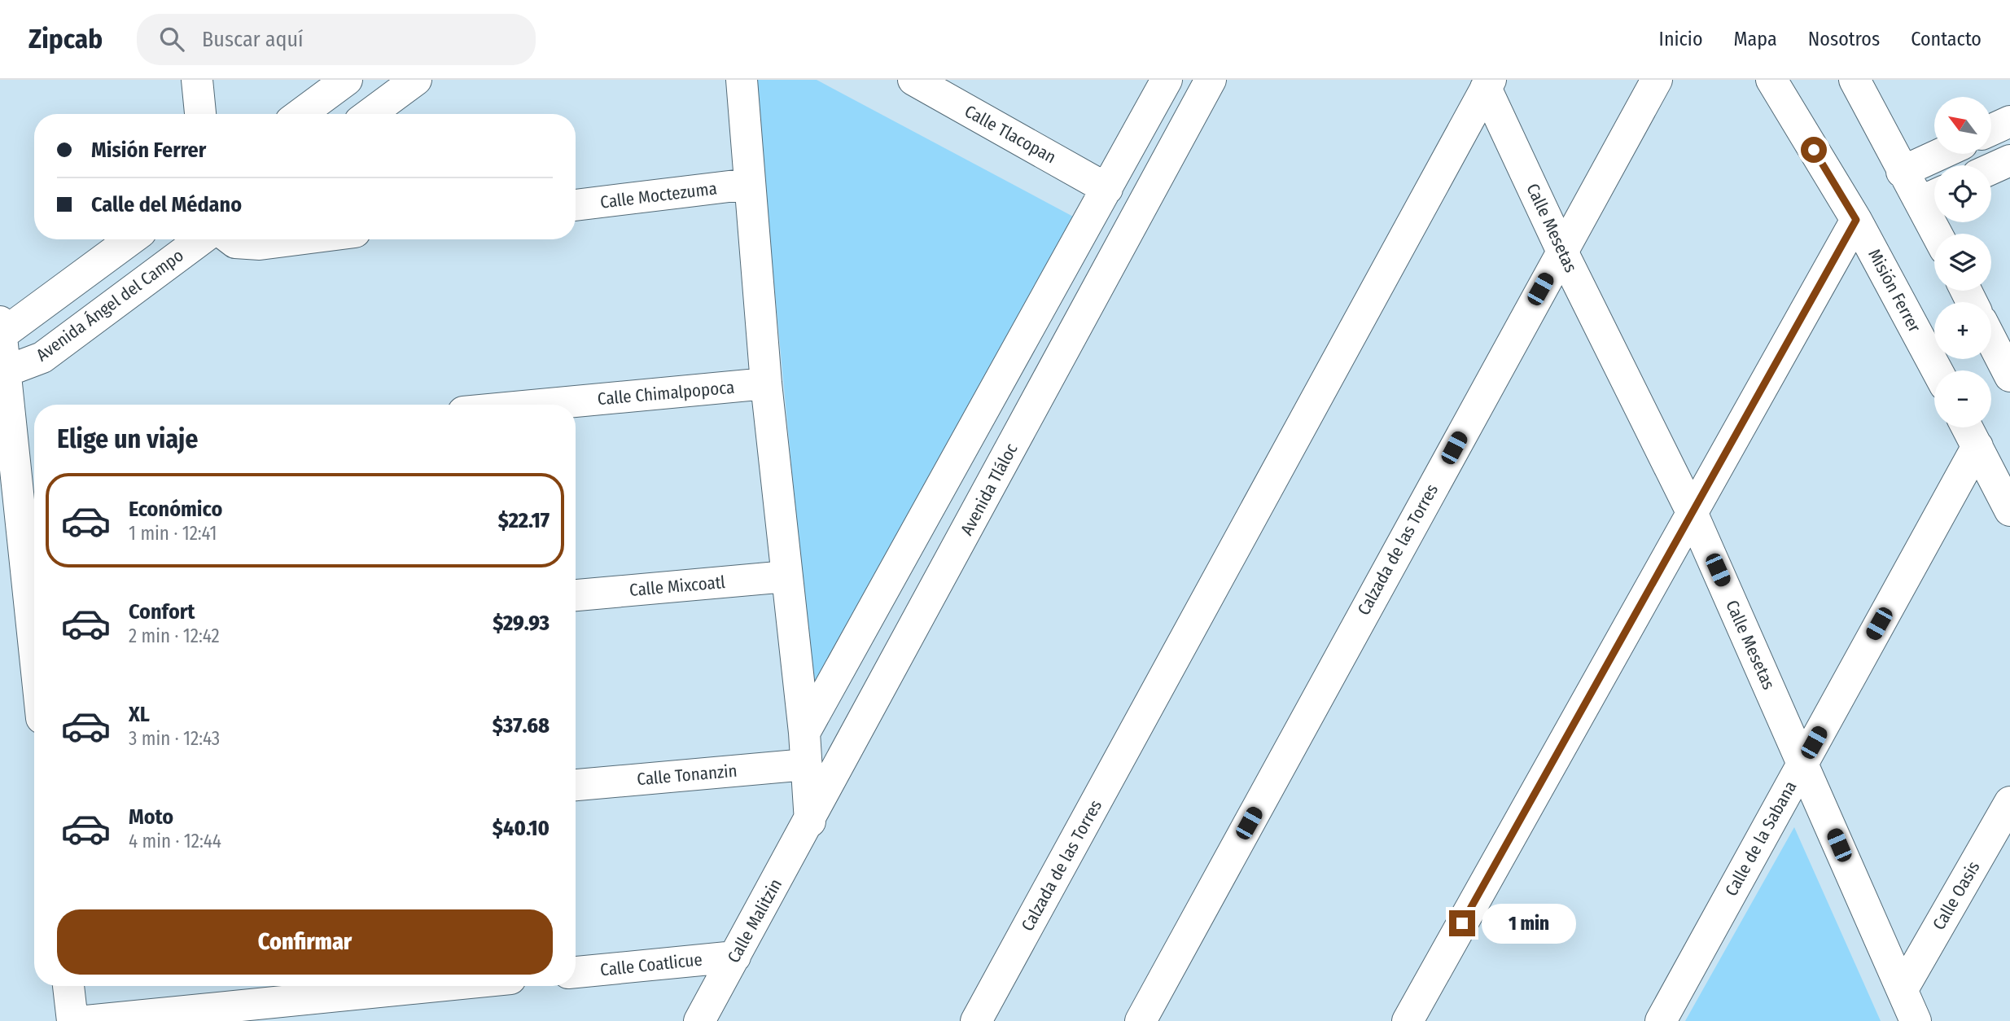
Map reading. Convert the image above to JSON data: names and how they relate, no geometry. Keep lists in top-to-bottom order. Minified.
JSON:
{"streets":{"street":["Calle Tlacopan","Calle Moctezuma","Calle Mesetas","Misión Ferrer","Avenida Ángel del Campo","Calle Chimalpopoca","Avenida Tláloc","Calzada de las Torres","Calle Mixcoatl","Calle Tonanzin","Calle de la Sabana","Calle Oasis","Calle Malitzin","Calle Coatlicue"]},"crossings":[["Calle Mesetas","Calzada de las Torres"],["Calle Mesetas","Calle de la Sabana"],["Calle Mesetas","Calle Oasis"],["Avenida Tláloc","Calle Malitzin"],["Calle Malitzin","Calle Coatlicue"]],"north":"top left","page":{"header":"Zipcab","search":"Buscar aquí","nav":["Inicio","Mapa","Nosotros","Contacto"],"map_buttons":["+","−"],"banner":["Misión Ferrer","Calle del Médano"],"heading":"Elige un viaje","list":[{"name":"Económico","note":"1 min · 12:41","value":"$22.17"},{"name":"Confort","note":"2 min · 12:42","value":"$29.93"},{"name":"XL","note":"3 min · 12:43","value":"$37.68"},{"name":"Moto","note":"4 min · 12:44","value":"$40.10"}],"buttons":"Confirmar","bubble":"1 min"}}
